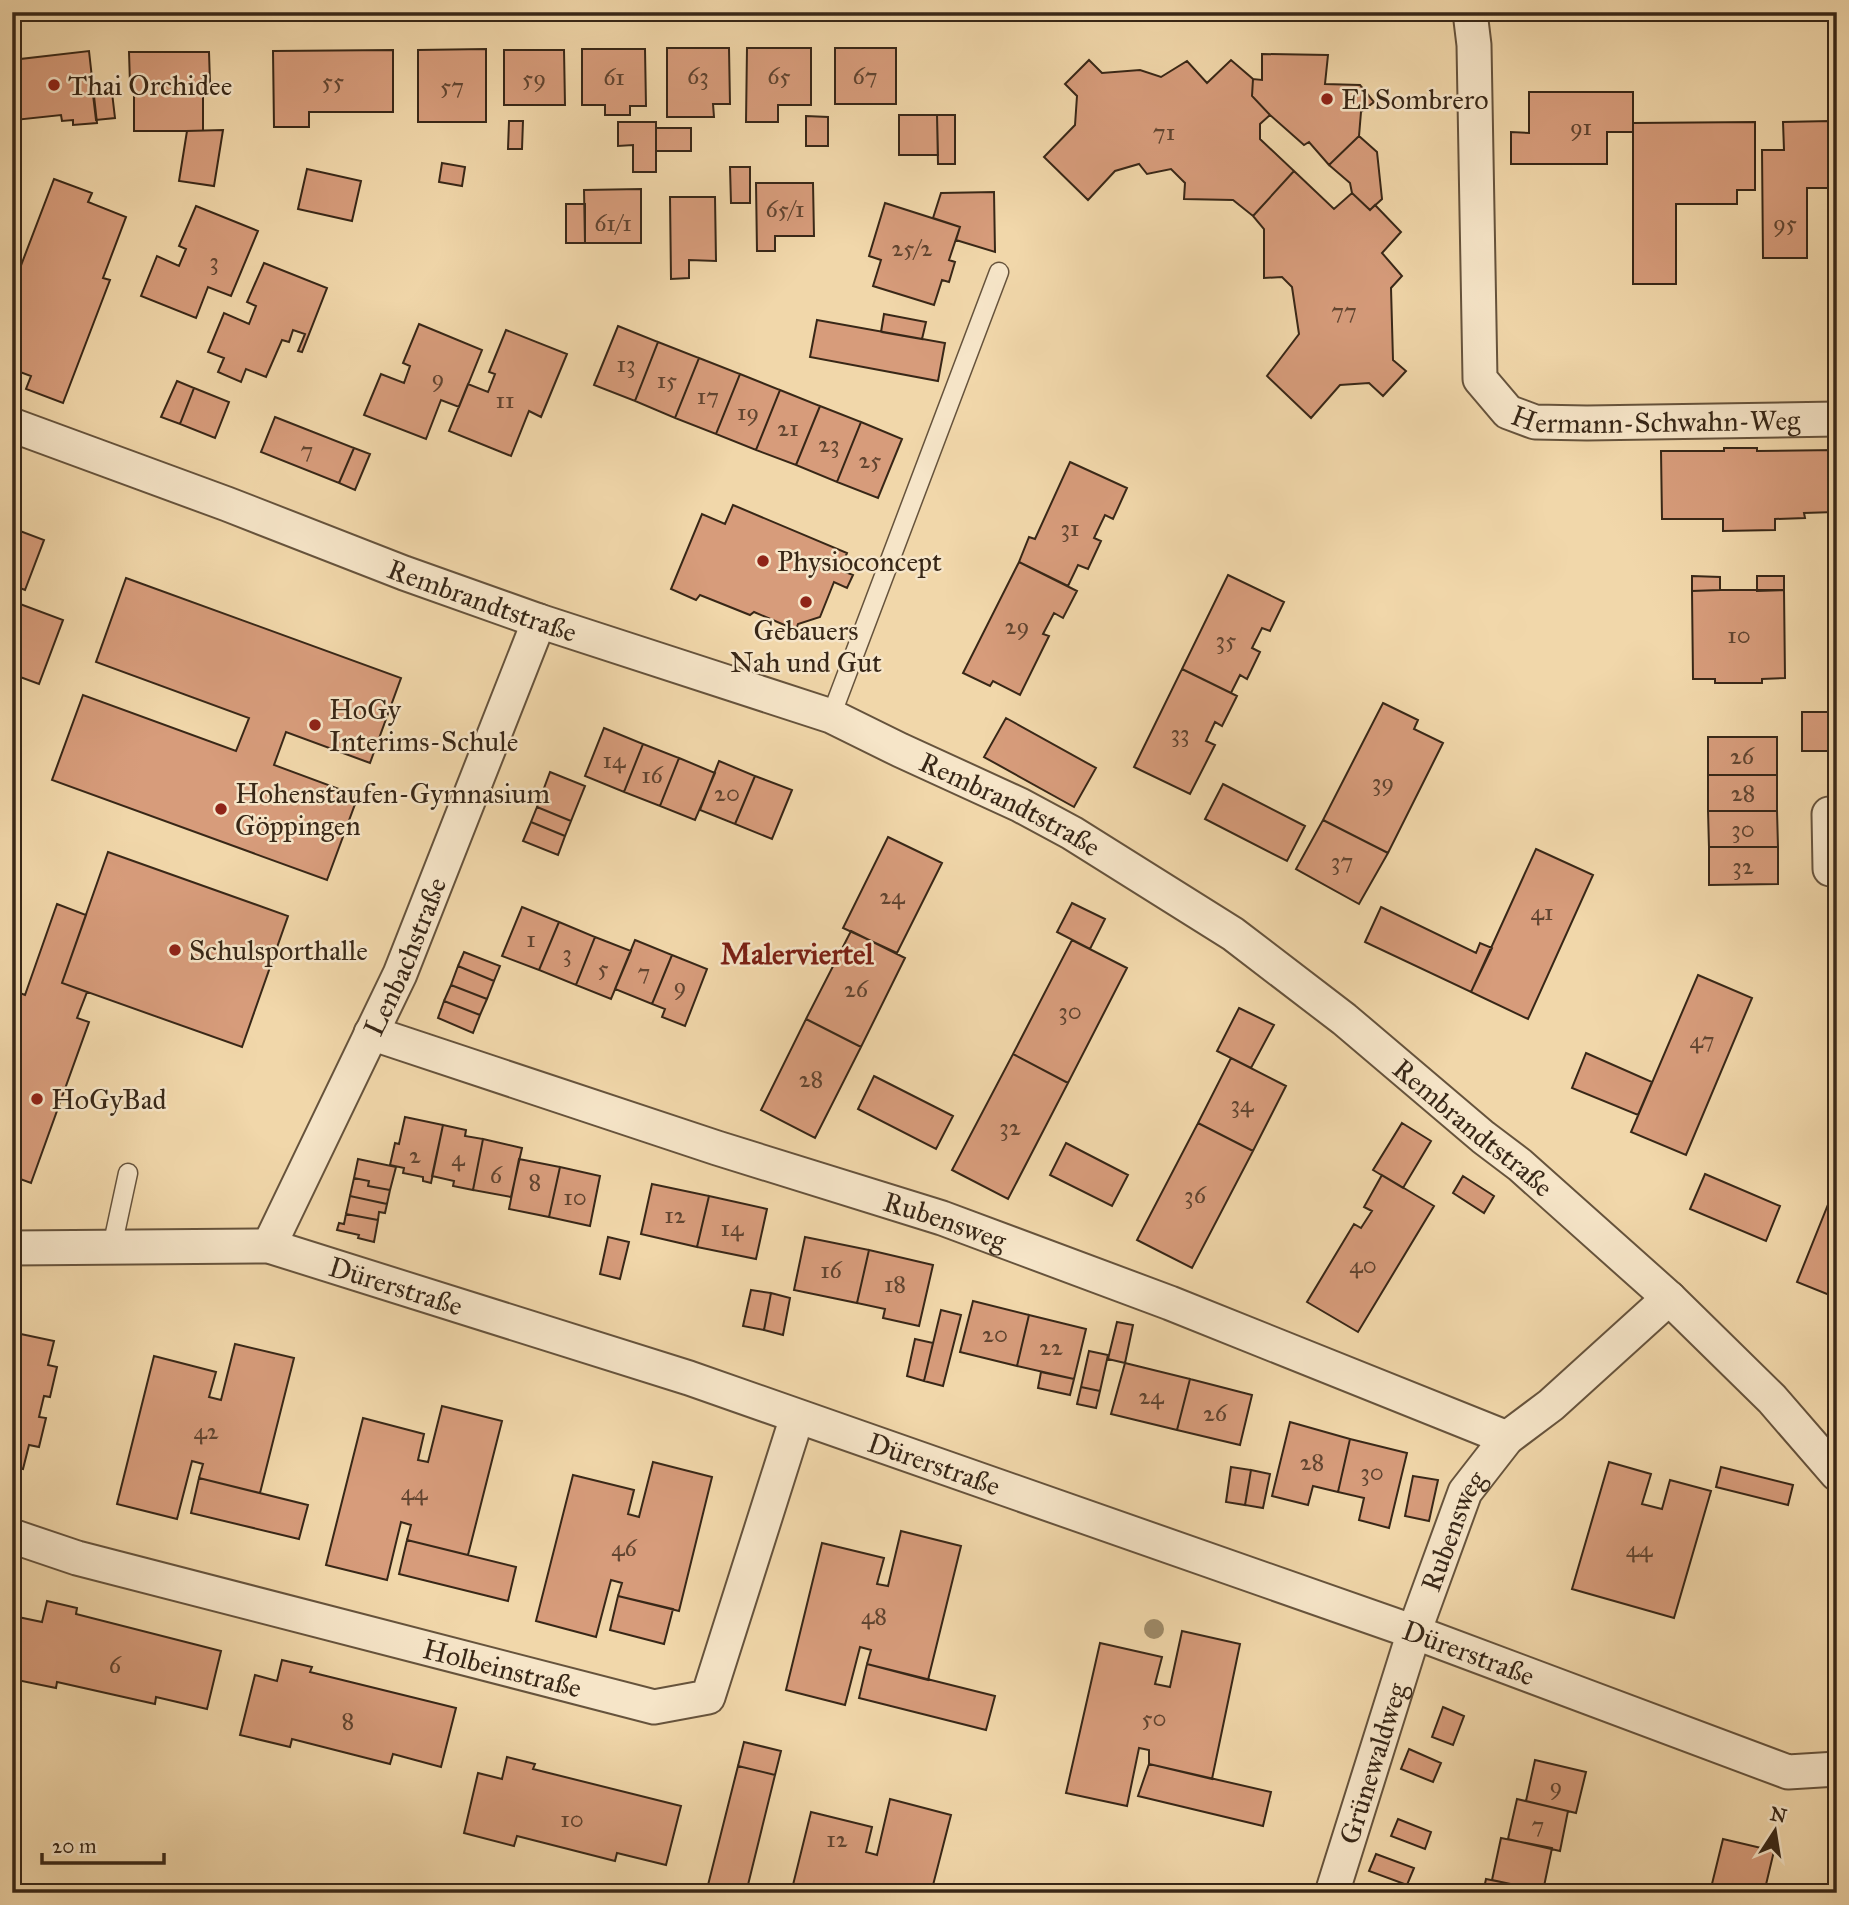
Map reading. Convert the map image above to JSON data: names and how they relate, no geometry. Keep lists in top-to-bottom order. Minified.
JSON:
{"streets":{"street":["Hermann-Schwahn-Weg","Rembrandtstraße","Lenbachstraße","Rubensweg","Dürerstraße","Holbeinstraße","Grünewaldweg"]},"crossings":[["Rembrandtstraße","Lenbachstraße"],["Rembrandtstraße","Rubensweg"],["Lenbachstraße","Rubensweg"],["Lenbachstraße","Dürerstraße"],["Rubensweg","Dürerstraße"],["Rubensweg","Grünewaldweg"],["Dürerstraße","Holbeinstraße"],["Dürerstraße","Grünewaldweg"]],"districts":["Malerviertel"],"places":["Thai Orchidee","El Sombrero","Physioconcept","Gebauers Nah und Gut","HoGy Interims-Schule","Hohenstaufen-Gymnasium Göppingen","Schulsporthalle","HoGyBad"],"house_numbers":["63","65","67","61","59","55","57","91","71","65/1","61/1","95","25/2","3","77","13","9","15","17","11","19","21","23","7","25","31","29","10","35","33","26","14","16","39","20","28","30","37","32","24","41","1","3","5","7","9","26","30","47","28","34","32","2","4","6","8","36","10","12","14","40","16","18","20","22","24","26","42","28","30","44","46","44","48","6","50","8","9","10","7","12"],"scale_bar":"20 m","north":"top"}
